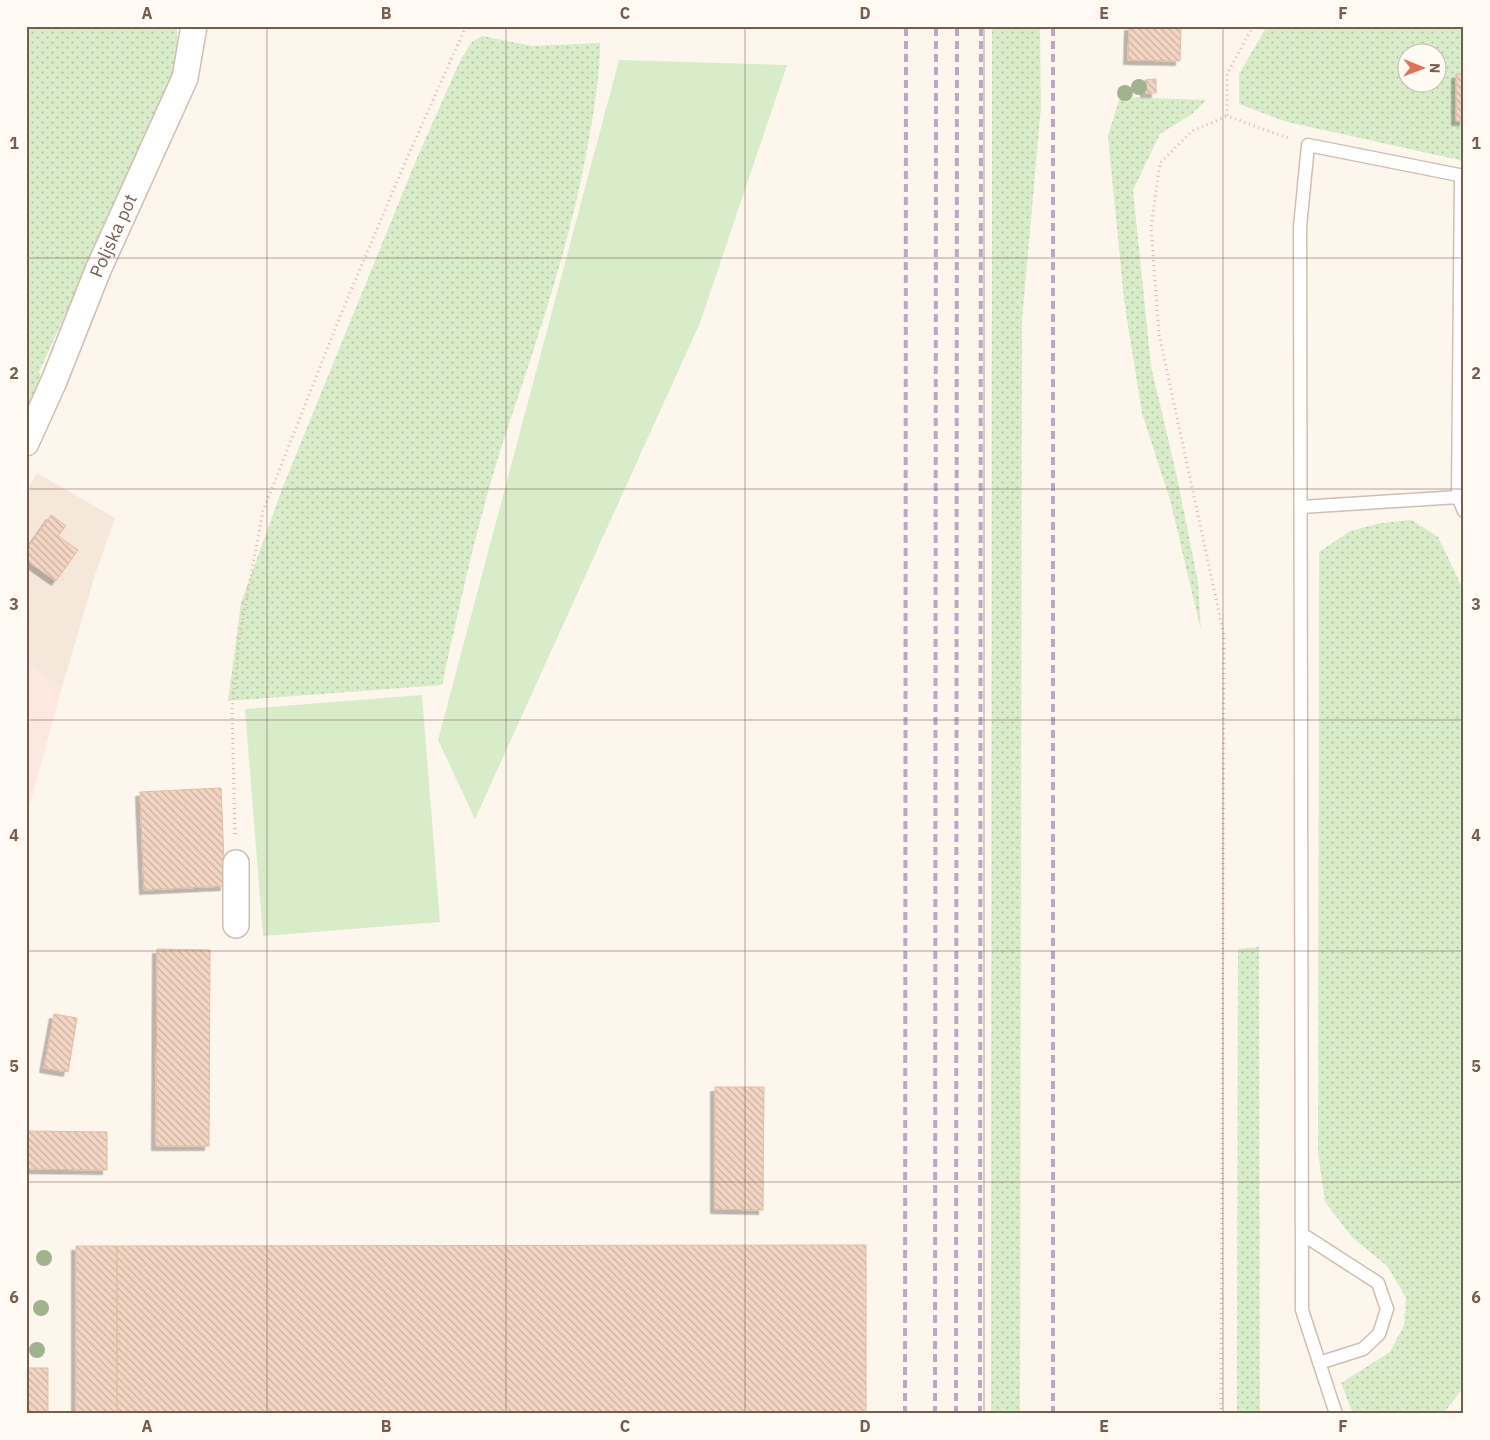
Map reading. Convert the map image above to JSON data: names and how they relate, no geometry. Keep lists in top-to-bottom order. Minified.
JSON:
{"streets":{"street":["Poljska pot"]},"north":"right","grid":{"columns":["A","B","C","D","E","F"],"rows":["1","2","3","4","5","6"]}}
